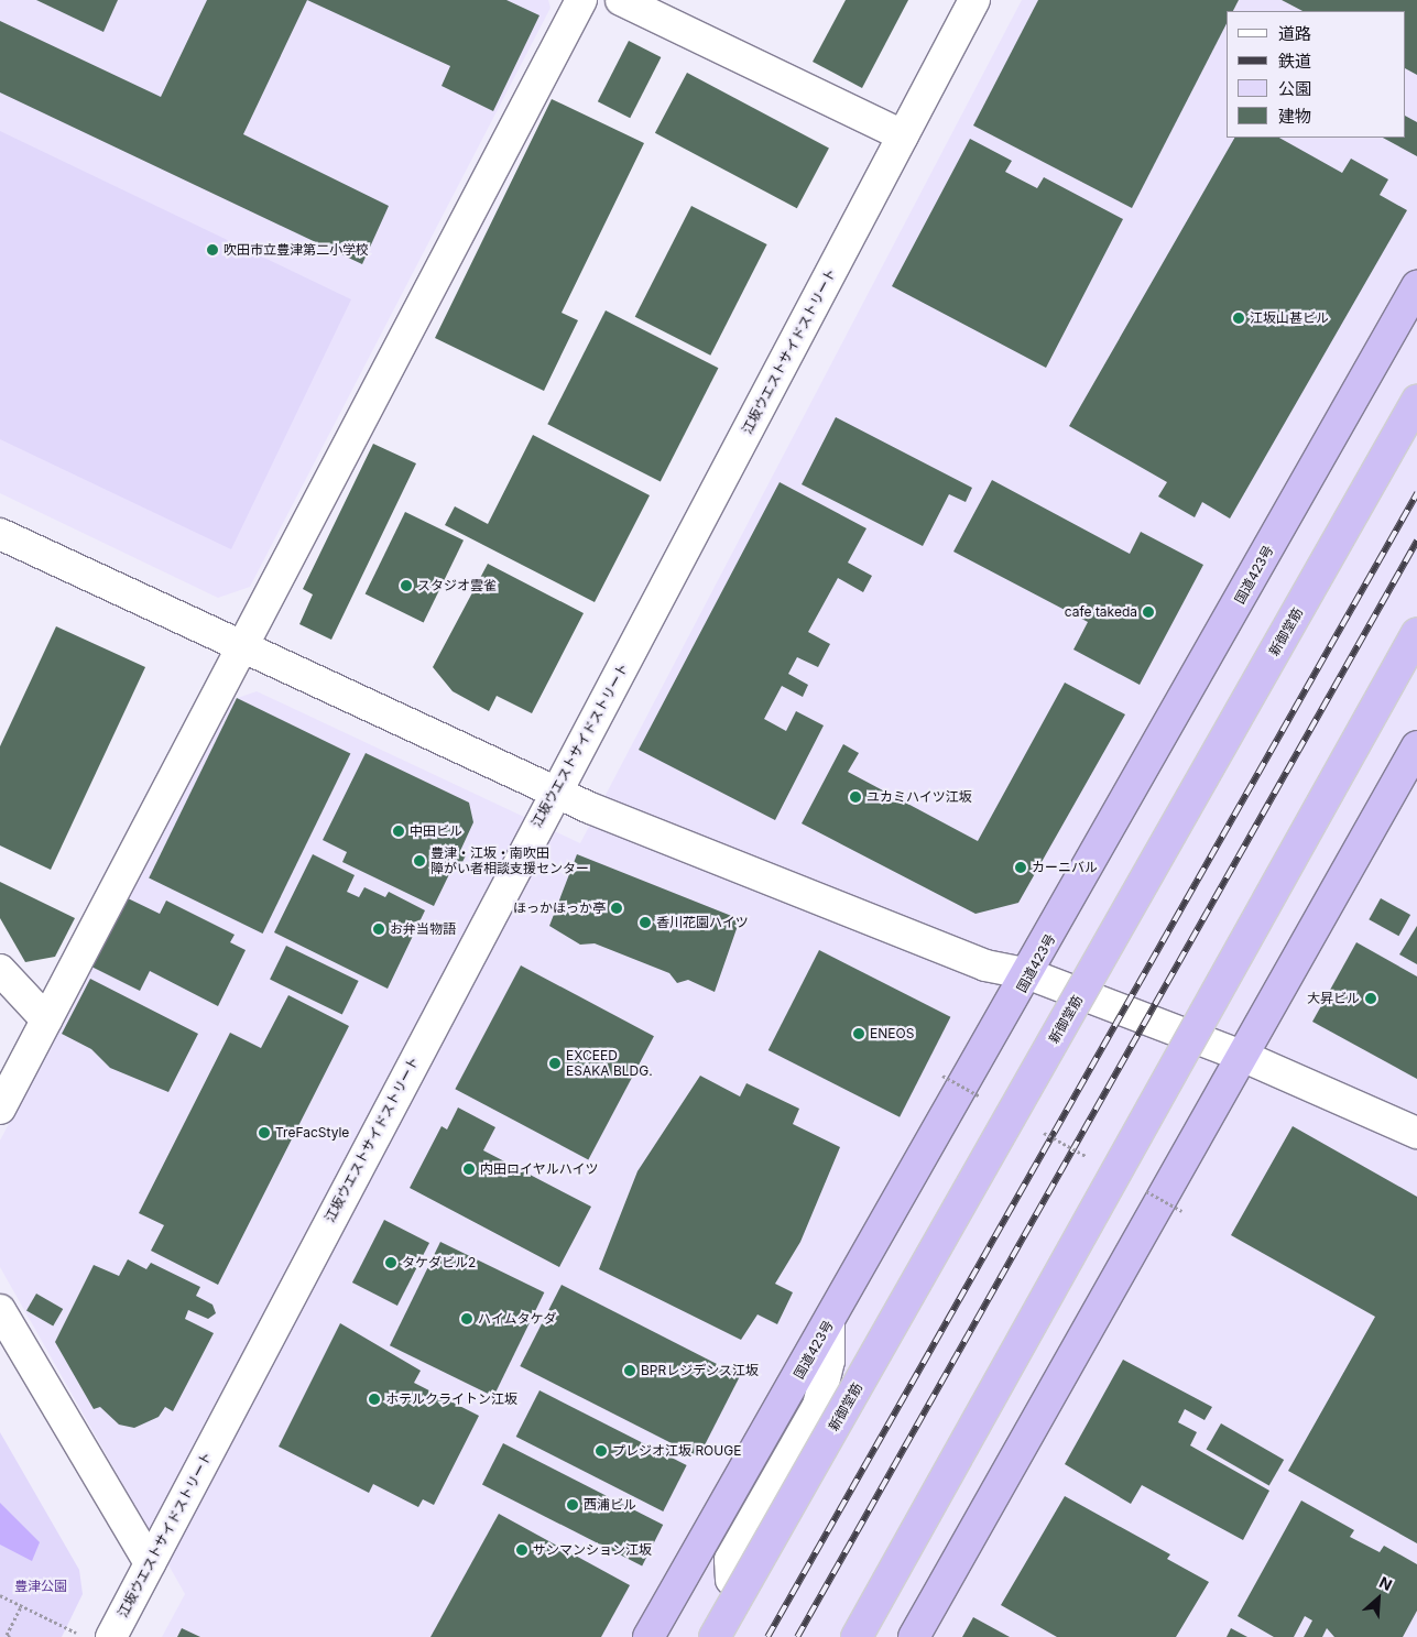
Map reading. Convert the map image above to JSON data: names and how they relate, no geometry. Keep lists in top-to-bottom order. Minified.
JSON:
{"streets":{"highway":["国道423号","新御堂筋"],"street":["江坂ウエストサイドストリート"]},"parks":["豊津公園"],"places":["吹田市立豊津第二小学校","江坂山甚ビル","スタジオ雲雀","cafe takeda","ユカミハイツ江坂","中田ビル","豊津・江坂・南吹田 障がい者相談支援センター","カーニバル","ほっかほっか亭","香川花園ハイツ","お弁当物語","大昇ビル","ENEOS","EXCEED ESAKA BLDG.","TreFacStyle","内田ロイヤルハイツ","タケダビル2","ハイムタケダ","BPRレジデンス江坂","ホテルクライトン江坂","プレジオ江坂 ROUGE","西浦ビル","サンマンション江坂"],"legend":["道路","鉄道","公園","建物"],"north":"top right"}
